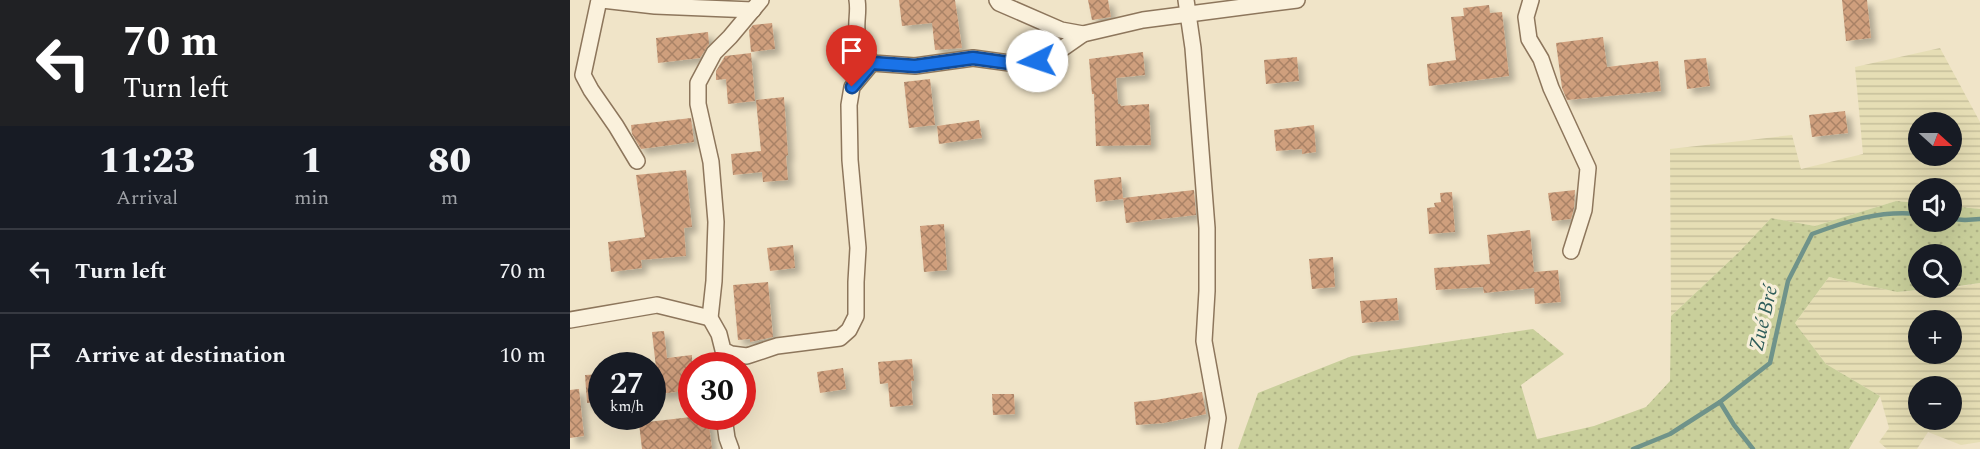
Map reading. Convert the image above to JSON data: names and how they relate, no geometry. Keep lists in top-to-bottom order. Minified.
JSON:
{"water":["Zué Bré"],"north":"right","page":{"turn":["70 m","Turn left"],"map_buttons":["+","−"],"eta":["11:23","Arrival","1","min","80","m"],"list":[{"name":"Turn left","value":"70 m"},{"name":"Arrive at destination","value":"10 m"}],"speed":"27 km/h","limit":"30"}}
